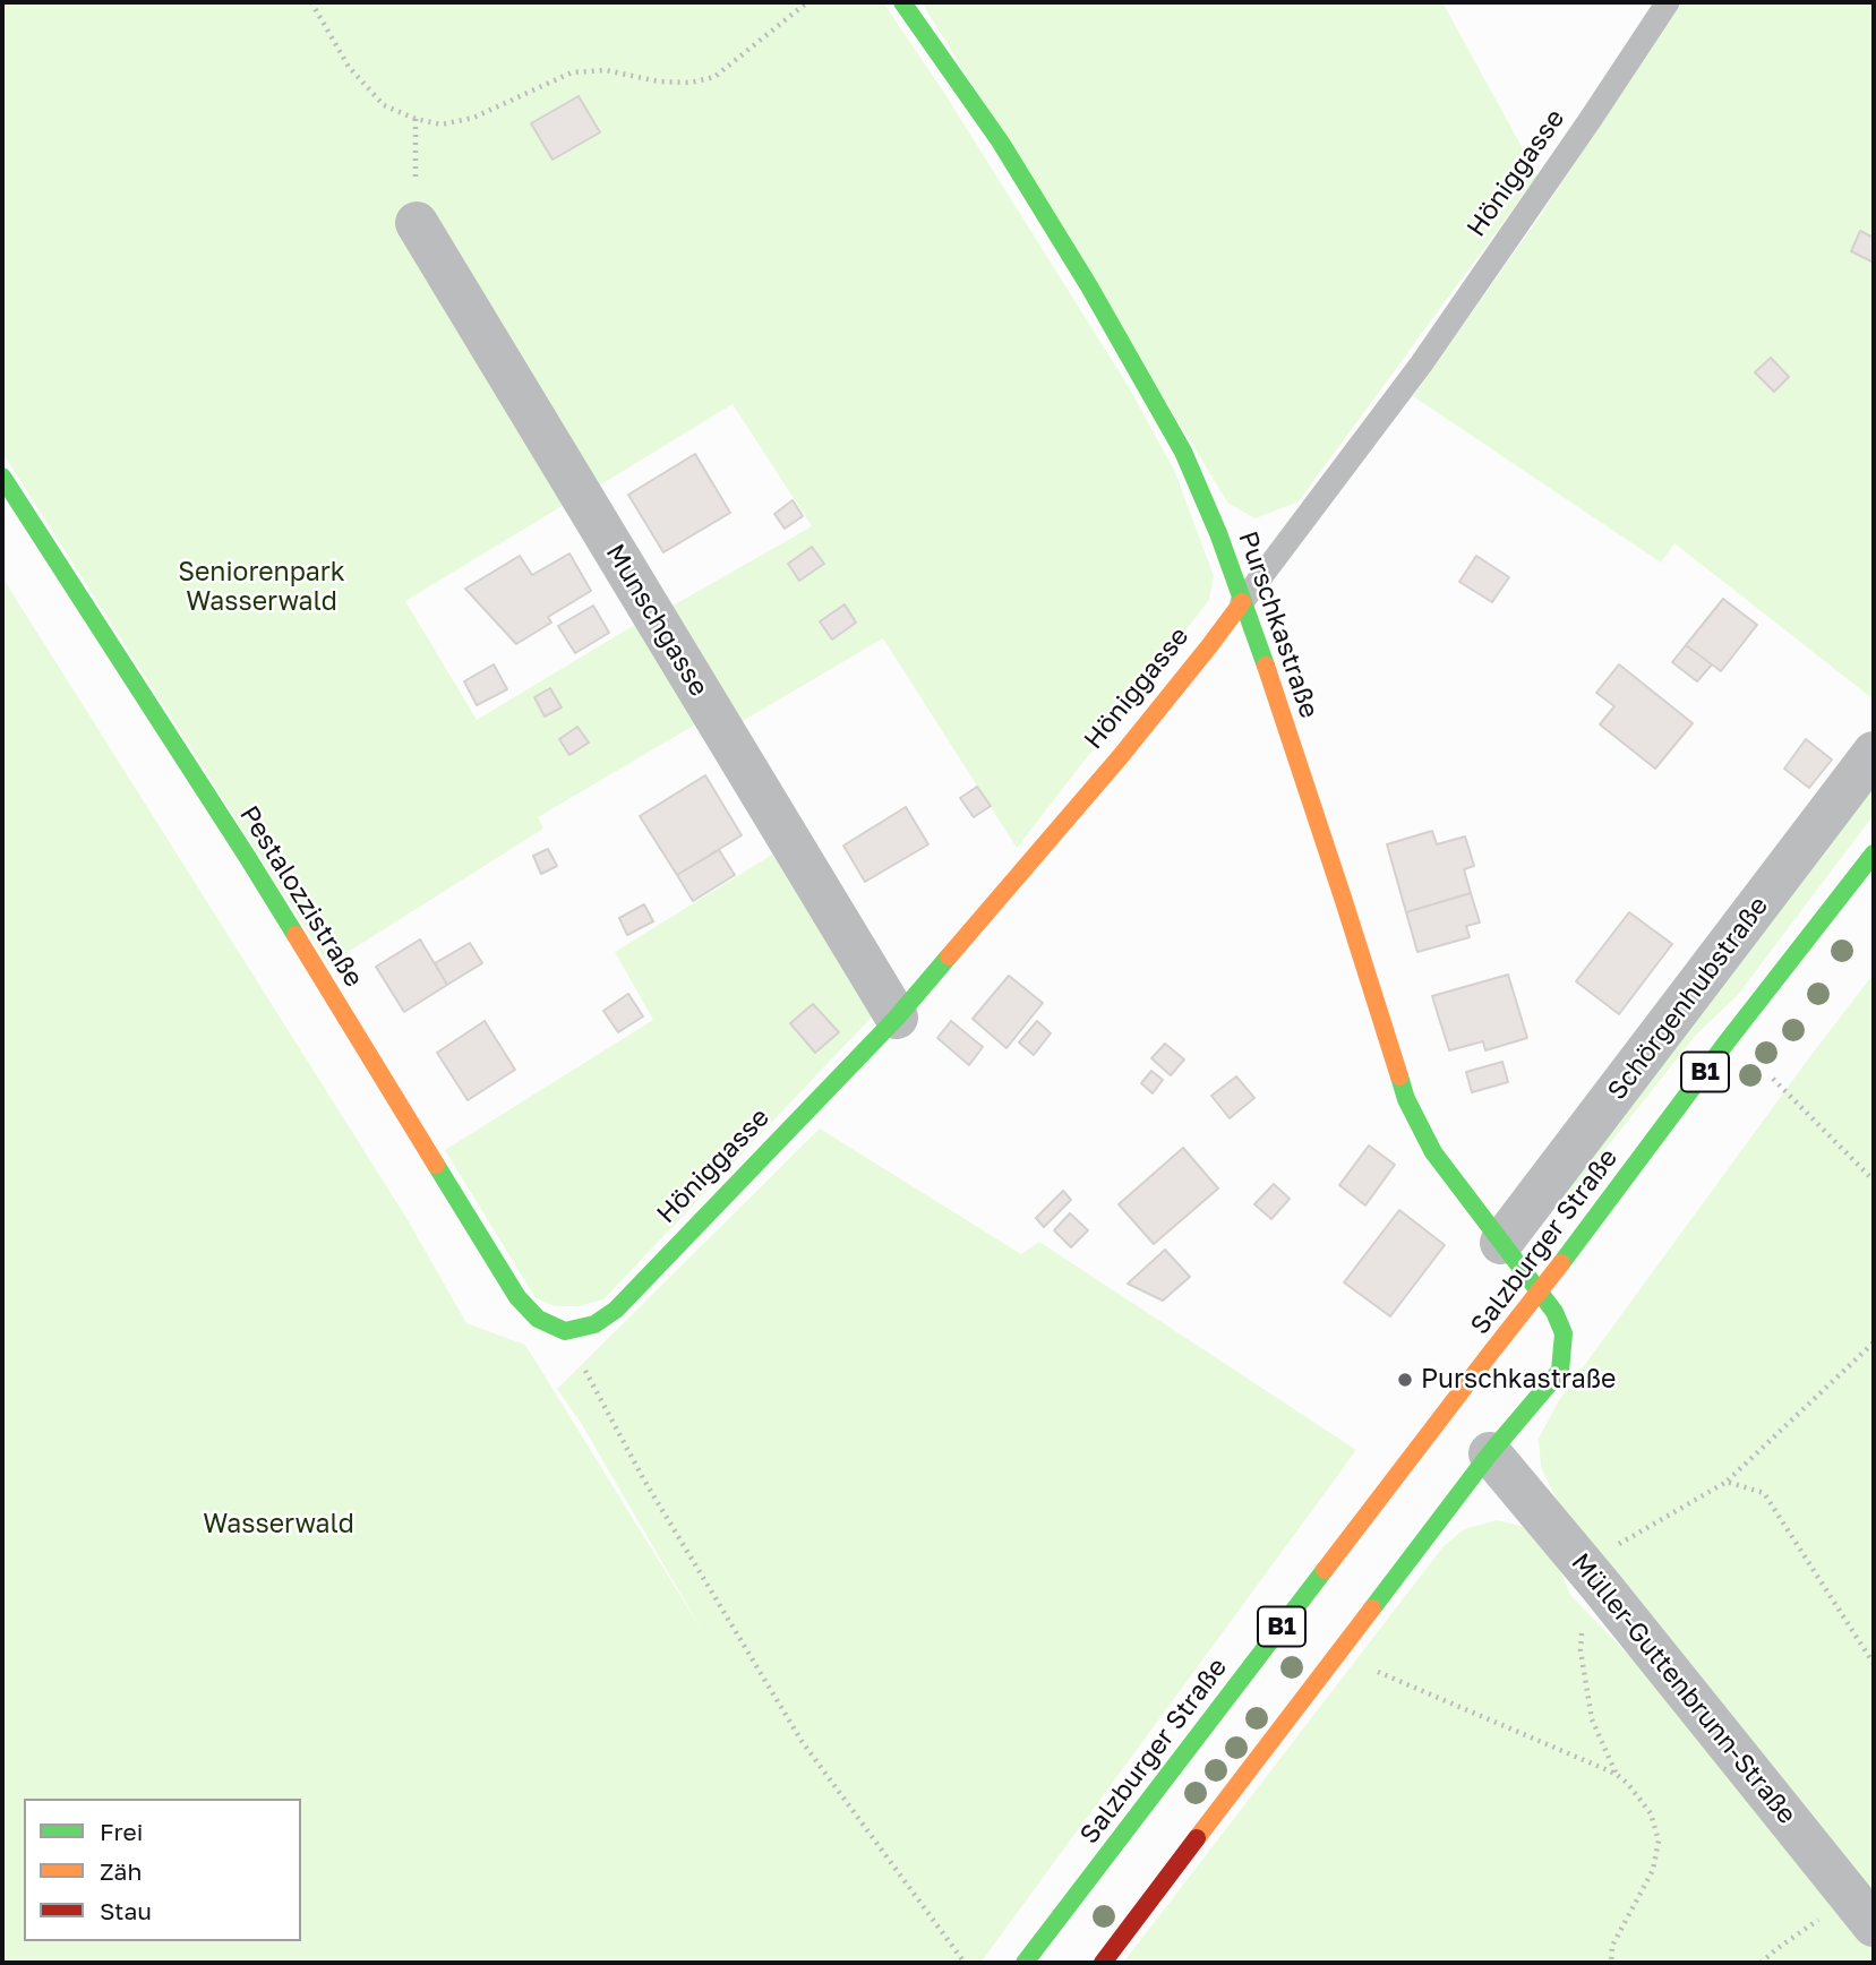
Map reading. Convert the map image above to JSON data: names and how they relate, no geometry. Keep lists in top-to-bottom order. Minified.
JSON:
{"streets":{"street":["Höniggasse","Munschgasse","Purschkastraße","Pestalozzistraße","Schörgenhubstraße","B1","Salzburger Straße","Müller-Guttenbrunn-Straße"]},"crossings":[["Höniggasse","Munschgasse"],["Höniggasse","Purschkastraße"],["Höniggasse","Pestalozzistraße"],["Purschkastraße","Schörgenhubstraße"],["Purschkastraße","Salzburger Straße"],["Purschkastraße","Müller-Guttenbrunn-Straße"]],"parks":["Seniorenpark Wasserwald","Wasserwald"],"places":["Purschkastraße"],"legend":["Frei","Zäh","Stau"]}
